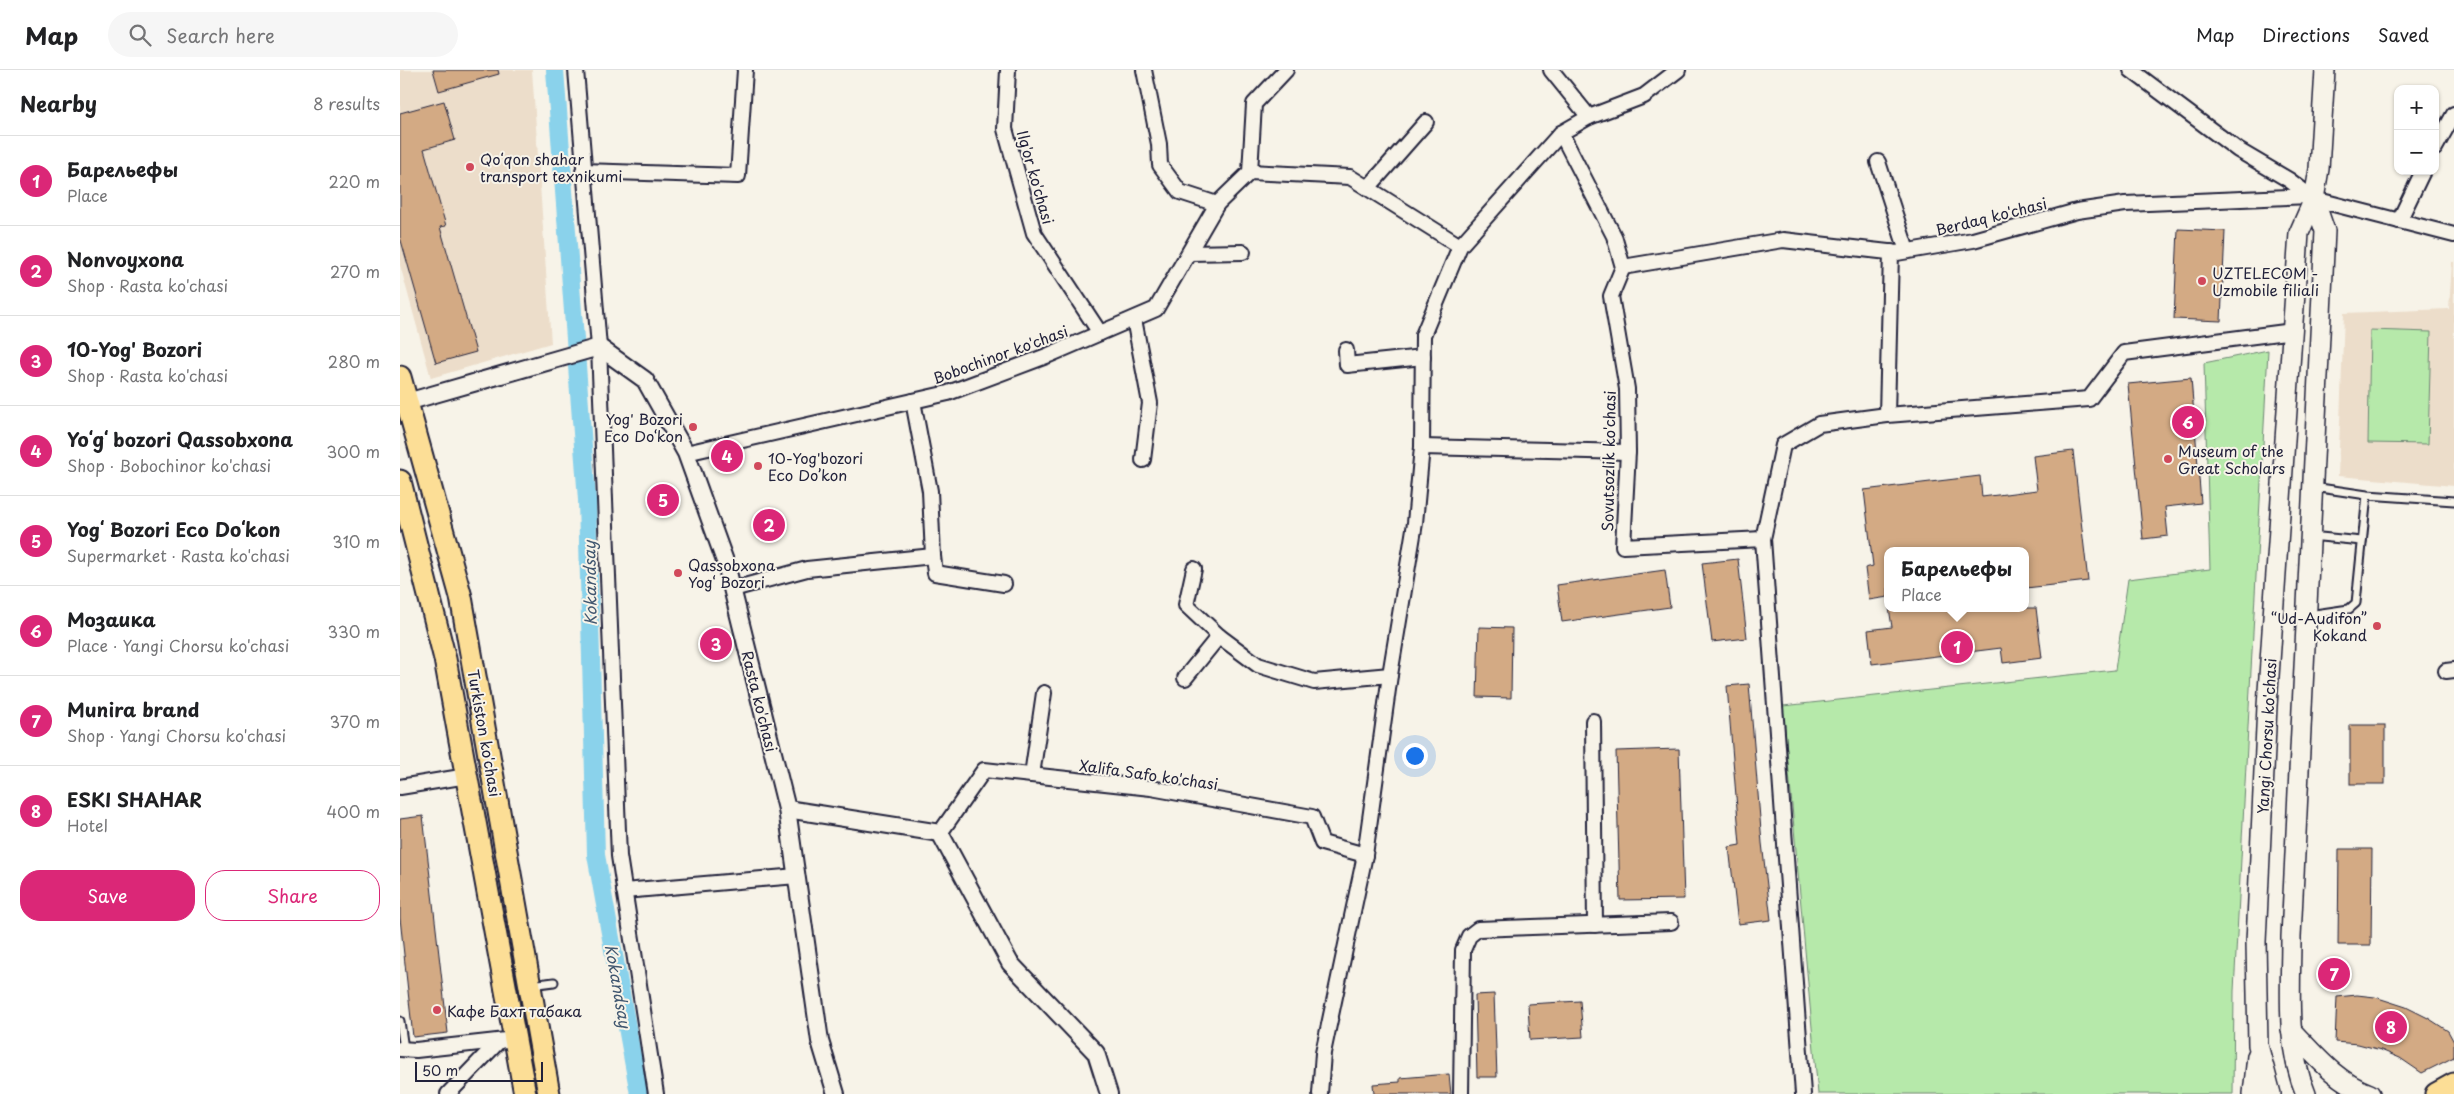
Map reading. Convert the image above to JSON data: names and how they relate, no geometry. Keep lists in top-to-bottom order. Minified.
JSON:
{"streets":{"main road":["Turkiston ko'chasi","Yangi Chorsu ko'chasi"],"street":["Ilg'or ko'chasi","Berdaq ko'chasi","Bobochinor ko'chasi","Sovutsozlik ko'chasi","Rasta ko'chasi","Xalifa Safo ko'chasi"]},"crossings":[["Ilg'or ko'chasi","Bobochinor ko'chasi"],["Berdaq ko'chasi","Sovutsozlik ko'chasi"],["Berdaq ko'chasi","Yangi Chorsu ko'chasi"],["Bobochinor ko'chasi","Rasta ko'chasi"]],"water":["Kokandsay"],"places":["Qoʻqon shahar transport texnikumi","UZTELECOM - Uzmobile filiali","Yog' Bozori Eco Do‘kon","Museum of the Great Scholars","10-Yog'bozori Eco Do’kon","Qassobxona Yog‘ Bozori","“Ud-Audifon” Kokand","Кафе Бахт табака"],"scale_bar":"50 m","page":{"header":"Map","search":"Search here","nav":["Map","Directions","Saved"],"heading":["Nearby","8 results"],"map_buttons":["+","−"],"list":[{"mark":"1","name":"Барельефы","note":"Place","value":"220 m"},{"mark":"2","name":"Nonvoyxona","note":"Shop · Rasta ko'chasi","value":"270 m"},{"mark":"3","name":"10-Yog' Bozori","note":"Shop · Rasta ko'chasi","value":"280 m"},{"mark":"4","name":"Yoʻgʻ bozori Qassobxona","note":"Shop · Bobochinor ko'chasi","value":"300 m"},{"mark":"5","name":"Yogʻ Bozori Eco Doʻkon","note":"Supermarket · Rasta ko'chasi","value":"310 m"},{"mark":"6","name":"Мозаика","note":"Place · Yangi Chorsu ko'chasi","value":"330 m"},{"mark":"7","name":"Munira brand","note":"Shop · Yangi Chorsu ko'chasi","value":"370 m"},{"mark":"8","name":"ESKI SHAHAR","note":"Hotel","value":"400 m"}],"pins":["6","4","5","2","3","1","7","8"],"popup":["Барельефы","Place"],"buttons":["Save","Share"],"scale":"50 m"}}
